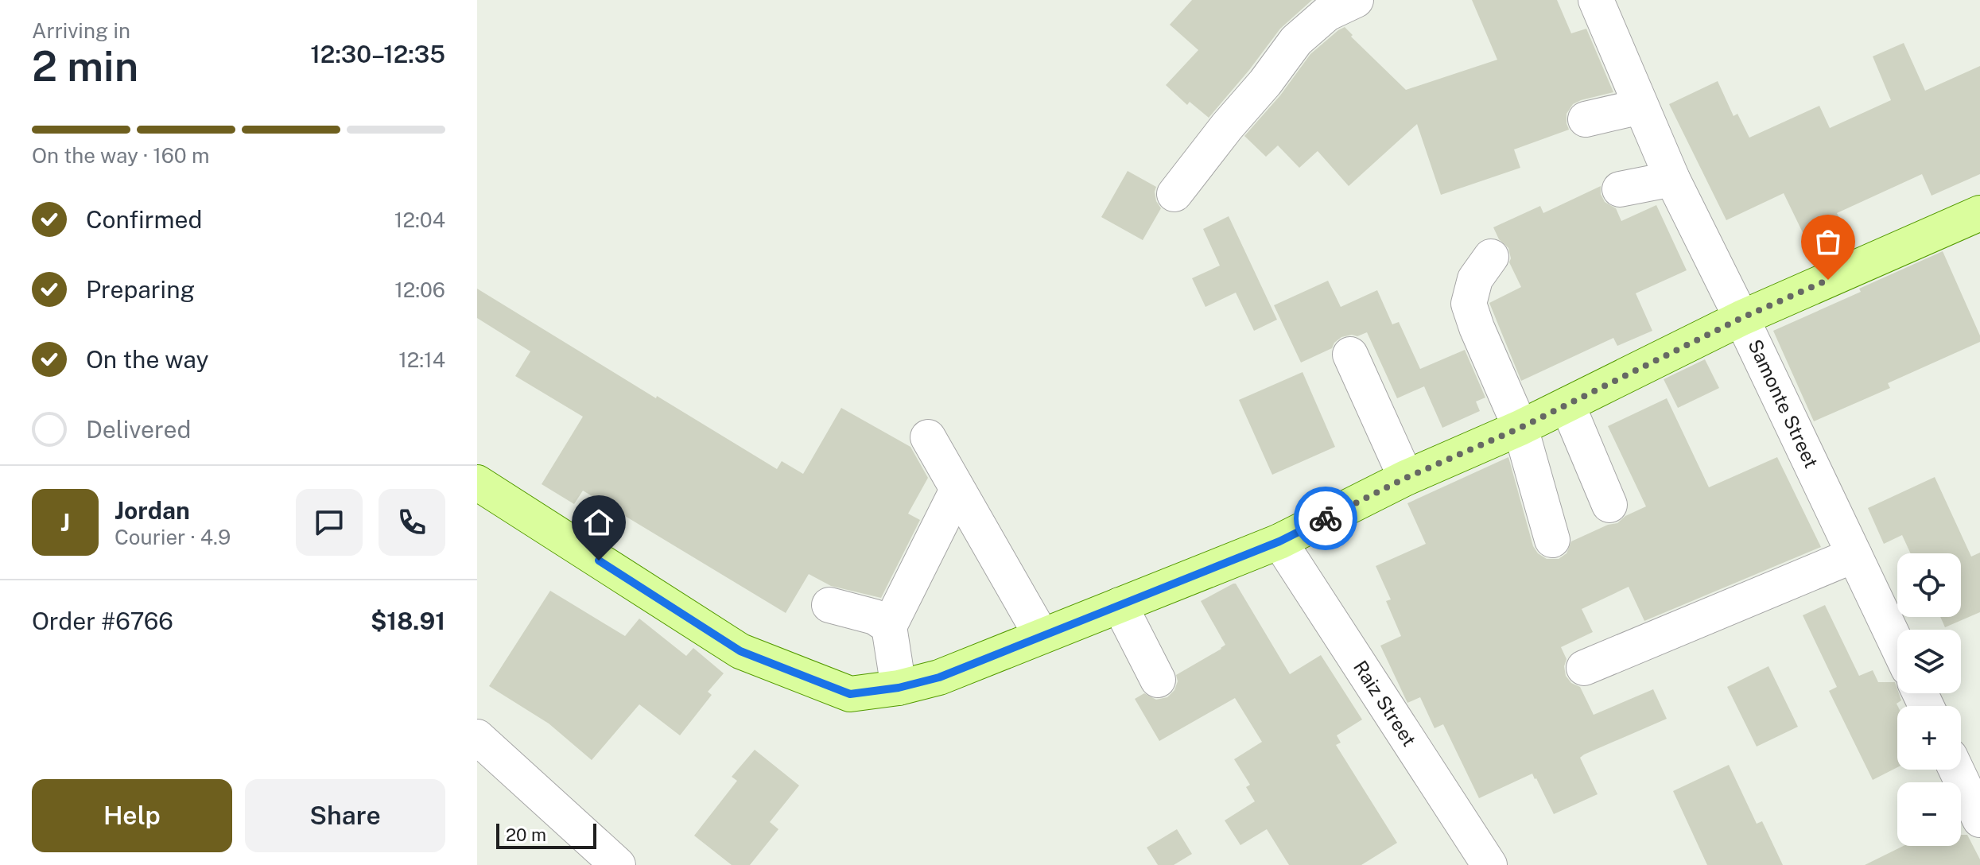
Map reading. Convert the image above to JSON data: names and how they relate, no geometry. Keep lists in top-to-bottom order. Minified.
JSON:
{"streets":{"street":["Samonte Street","Raiz Street"]},"scale_bar":"20 m","page":{"heading":["2 min","Arriving in","12:30–12:35"],"panel":["Jordan","Courier · 4.9","Order #6766","$18.91"],"bar":"On the way · 160 m","list":[["Confirmed","12:04"],["Preparing","12:06"],["On the way","12:14"],"Delivered"],"round":"J","map_buttons":["+","−"],"buttons":["Help","Share"],"scale":"20 m"}}
